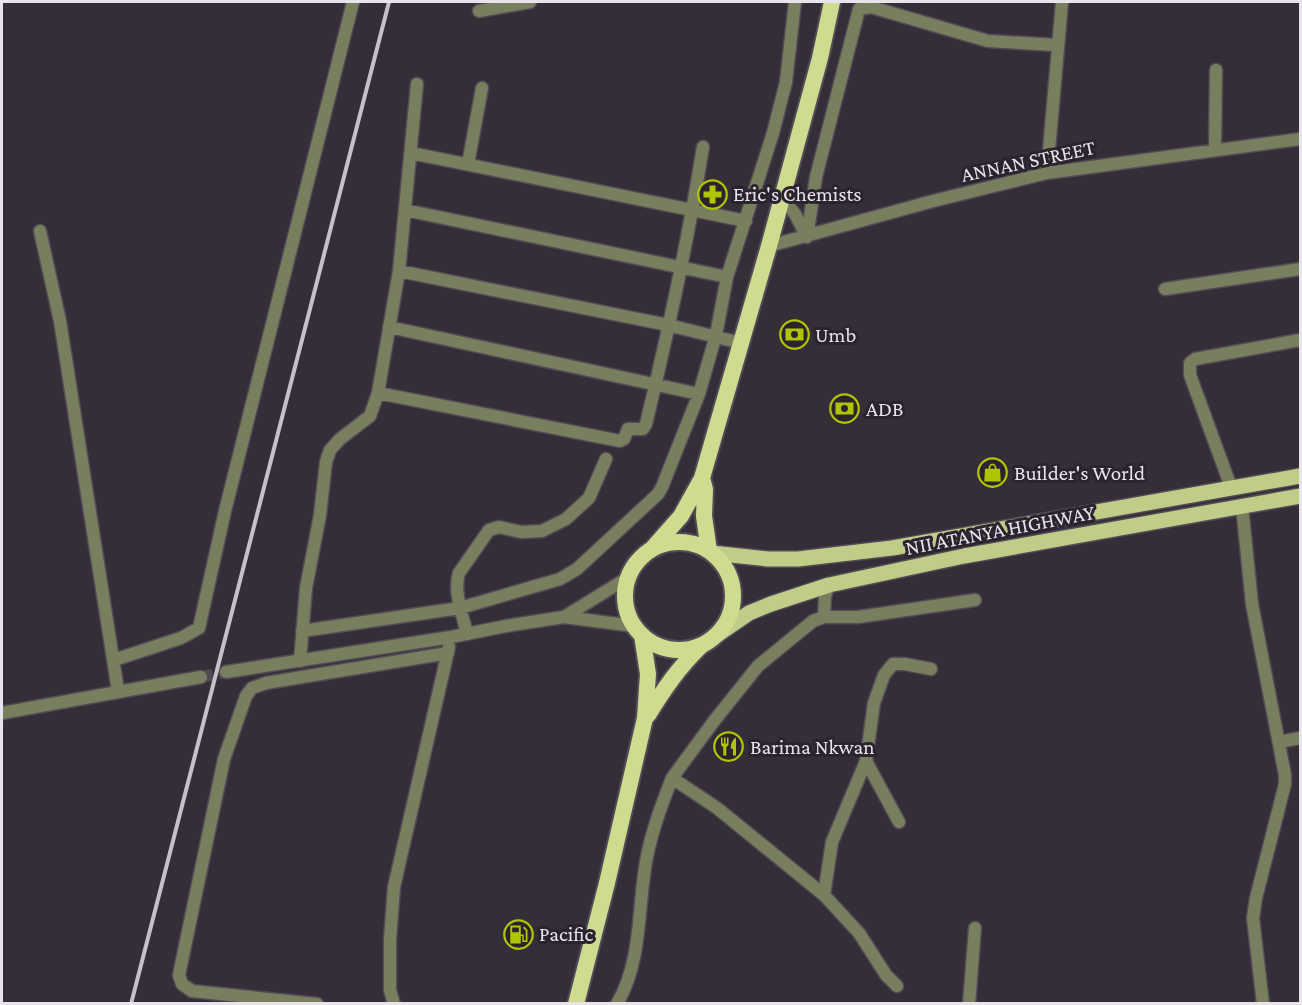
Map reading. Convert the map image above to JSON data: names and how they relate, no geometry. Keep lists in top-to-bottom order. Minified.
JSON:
{"streets":{"main road":["NII ATANYA HIGHWAY"],"street":["ANNAN STREET"]},"places":{"pharmacy":["Eric's Chemists"],"bank":["Umb","ADB"],"shop":["Builder's World"],"restaurant":["Barima Nkwan"],"fuel station":["Pacific"]}}
